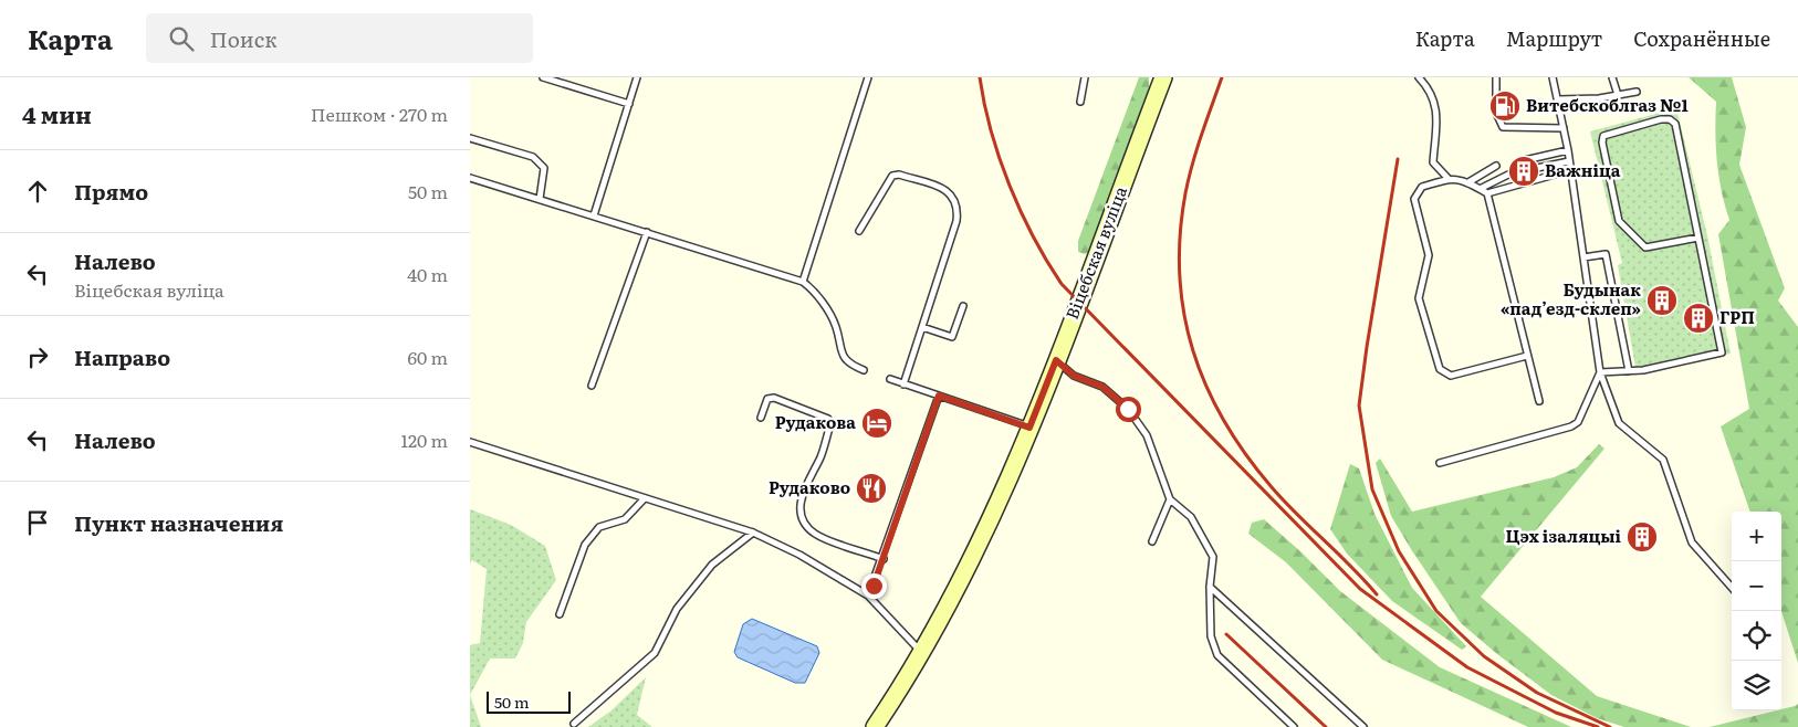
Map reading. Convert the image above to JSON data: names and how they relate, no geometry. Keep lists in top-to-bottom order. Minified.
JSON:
{"streets":{"main road":["Віцебская вуліца"]},"places":{"fuel station":["Витебскоблгаз №1"],"building":["Важніца","Будынак «падʼезд-склеп»","ГРП","Цэх ізаляцыі"],"hotel":["Рудакова"],"restaurant":["Рудаково"]},"scale_bar":"50 m","page":{"header":"Карта","search":"Поиск","nav":["Карта","Маршрут","Сохранённые"],"heading":["4 мин","Пешком · 270 m"],"list":[["Прямо","50 m"],["Налево","Віцебская вуліца","40 m"],["Направо","60 m"],["Налево","120 m"],"Пункт назначения"],"map_buttons":["+","−"],"scale":"50 m"}}
